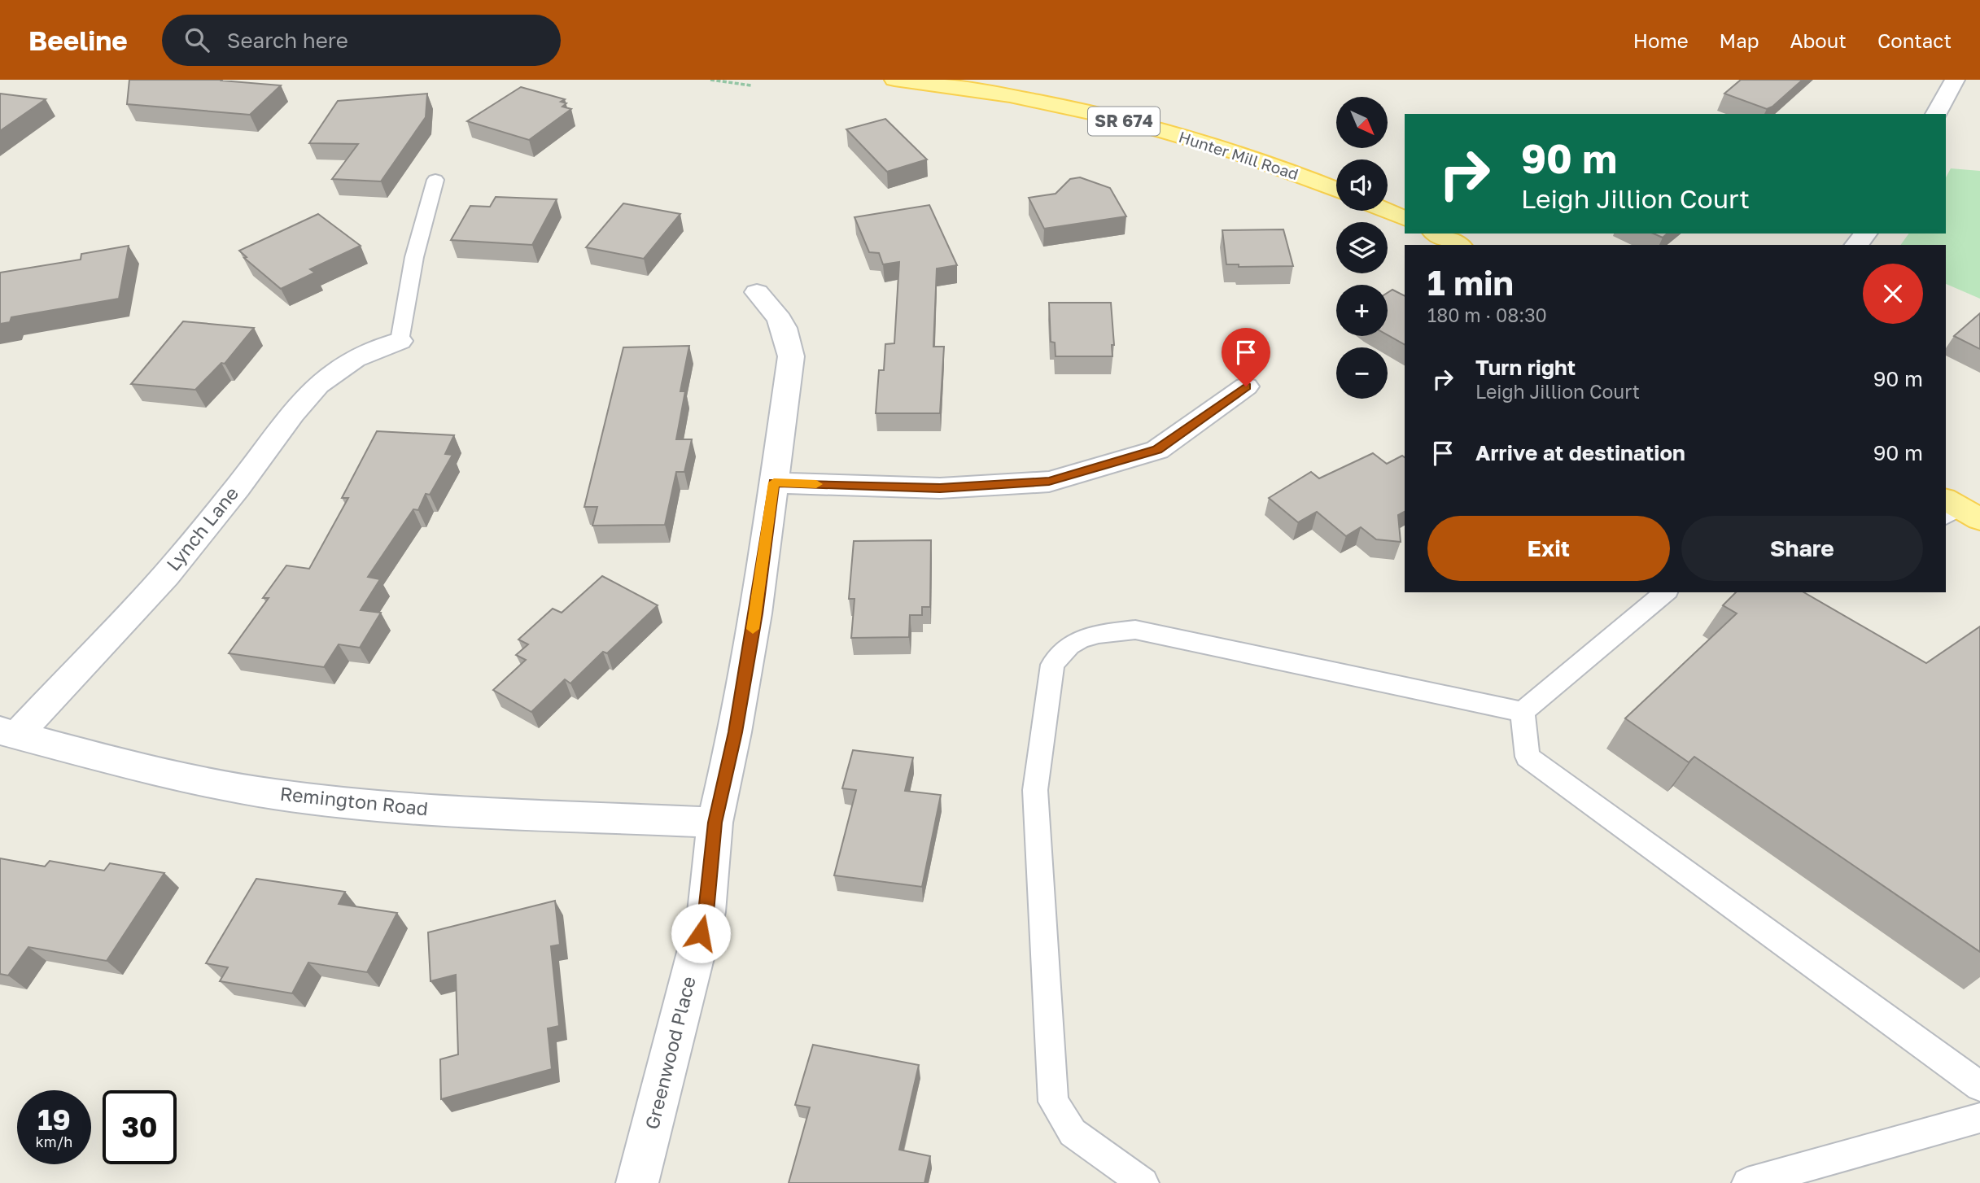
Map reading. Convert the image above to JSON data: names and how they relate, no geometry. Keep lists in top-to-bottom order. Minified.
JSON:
{"streets":{"main road":["SR 674","Hunter Mill Road"],"street":["Lynch Lane","Remington Road","Greenwood Place"]},"crossings":[["Lynch Lane","Remington Road"],["Remington Road","Greenwood Place"]],"north":"bottom right","page":{"header":"Beeline","search":"Search here","nav":["Home","Map","About","Contact"],"map_buttons":["+","−"],"turn":["90 m","Leigh Jillion Court"],"heading":["1 min","180 m · 08:30"],"list":[{"name":"Turn right","note":"Leigh Jillion Court","value":"90 m"},{"name":"Arrive at destination","value":"90 m"}],"buttons":["Exit","Share"],"speed":"19 km/h","limit":"30"}}
